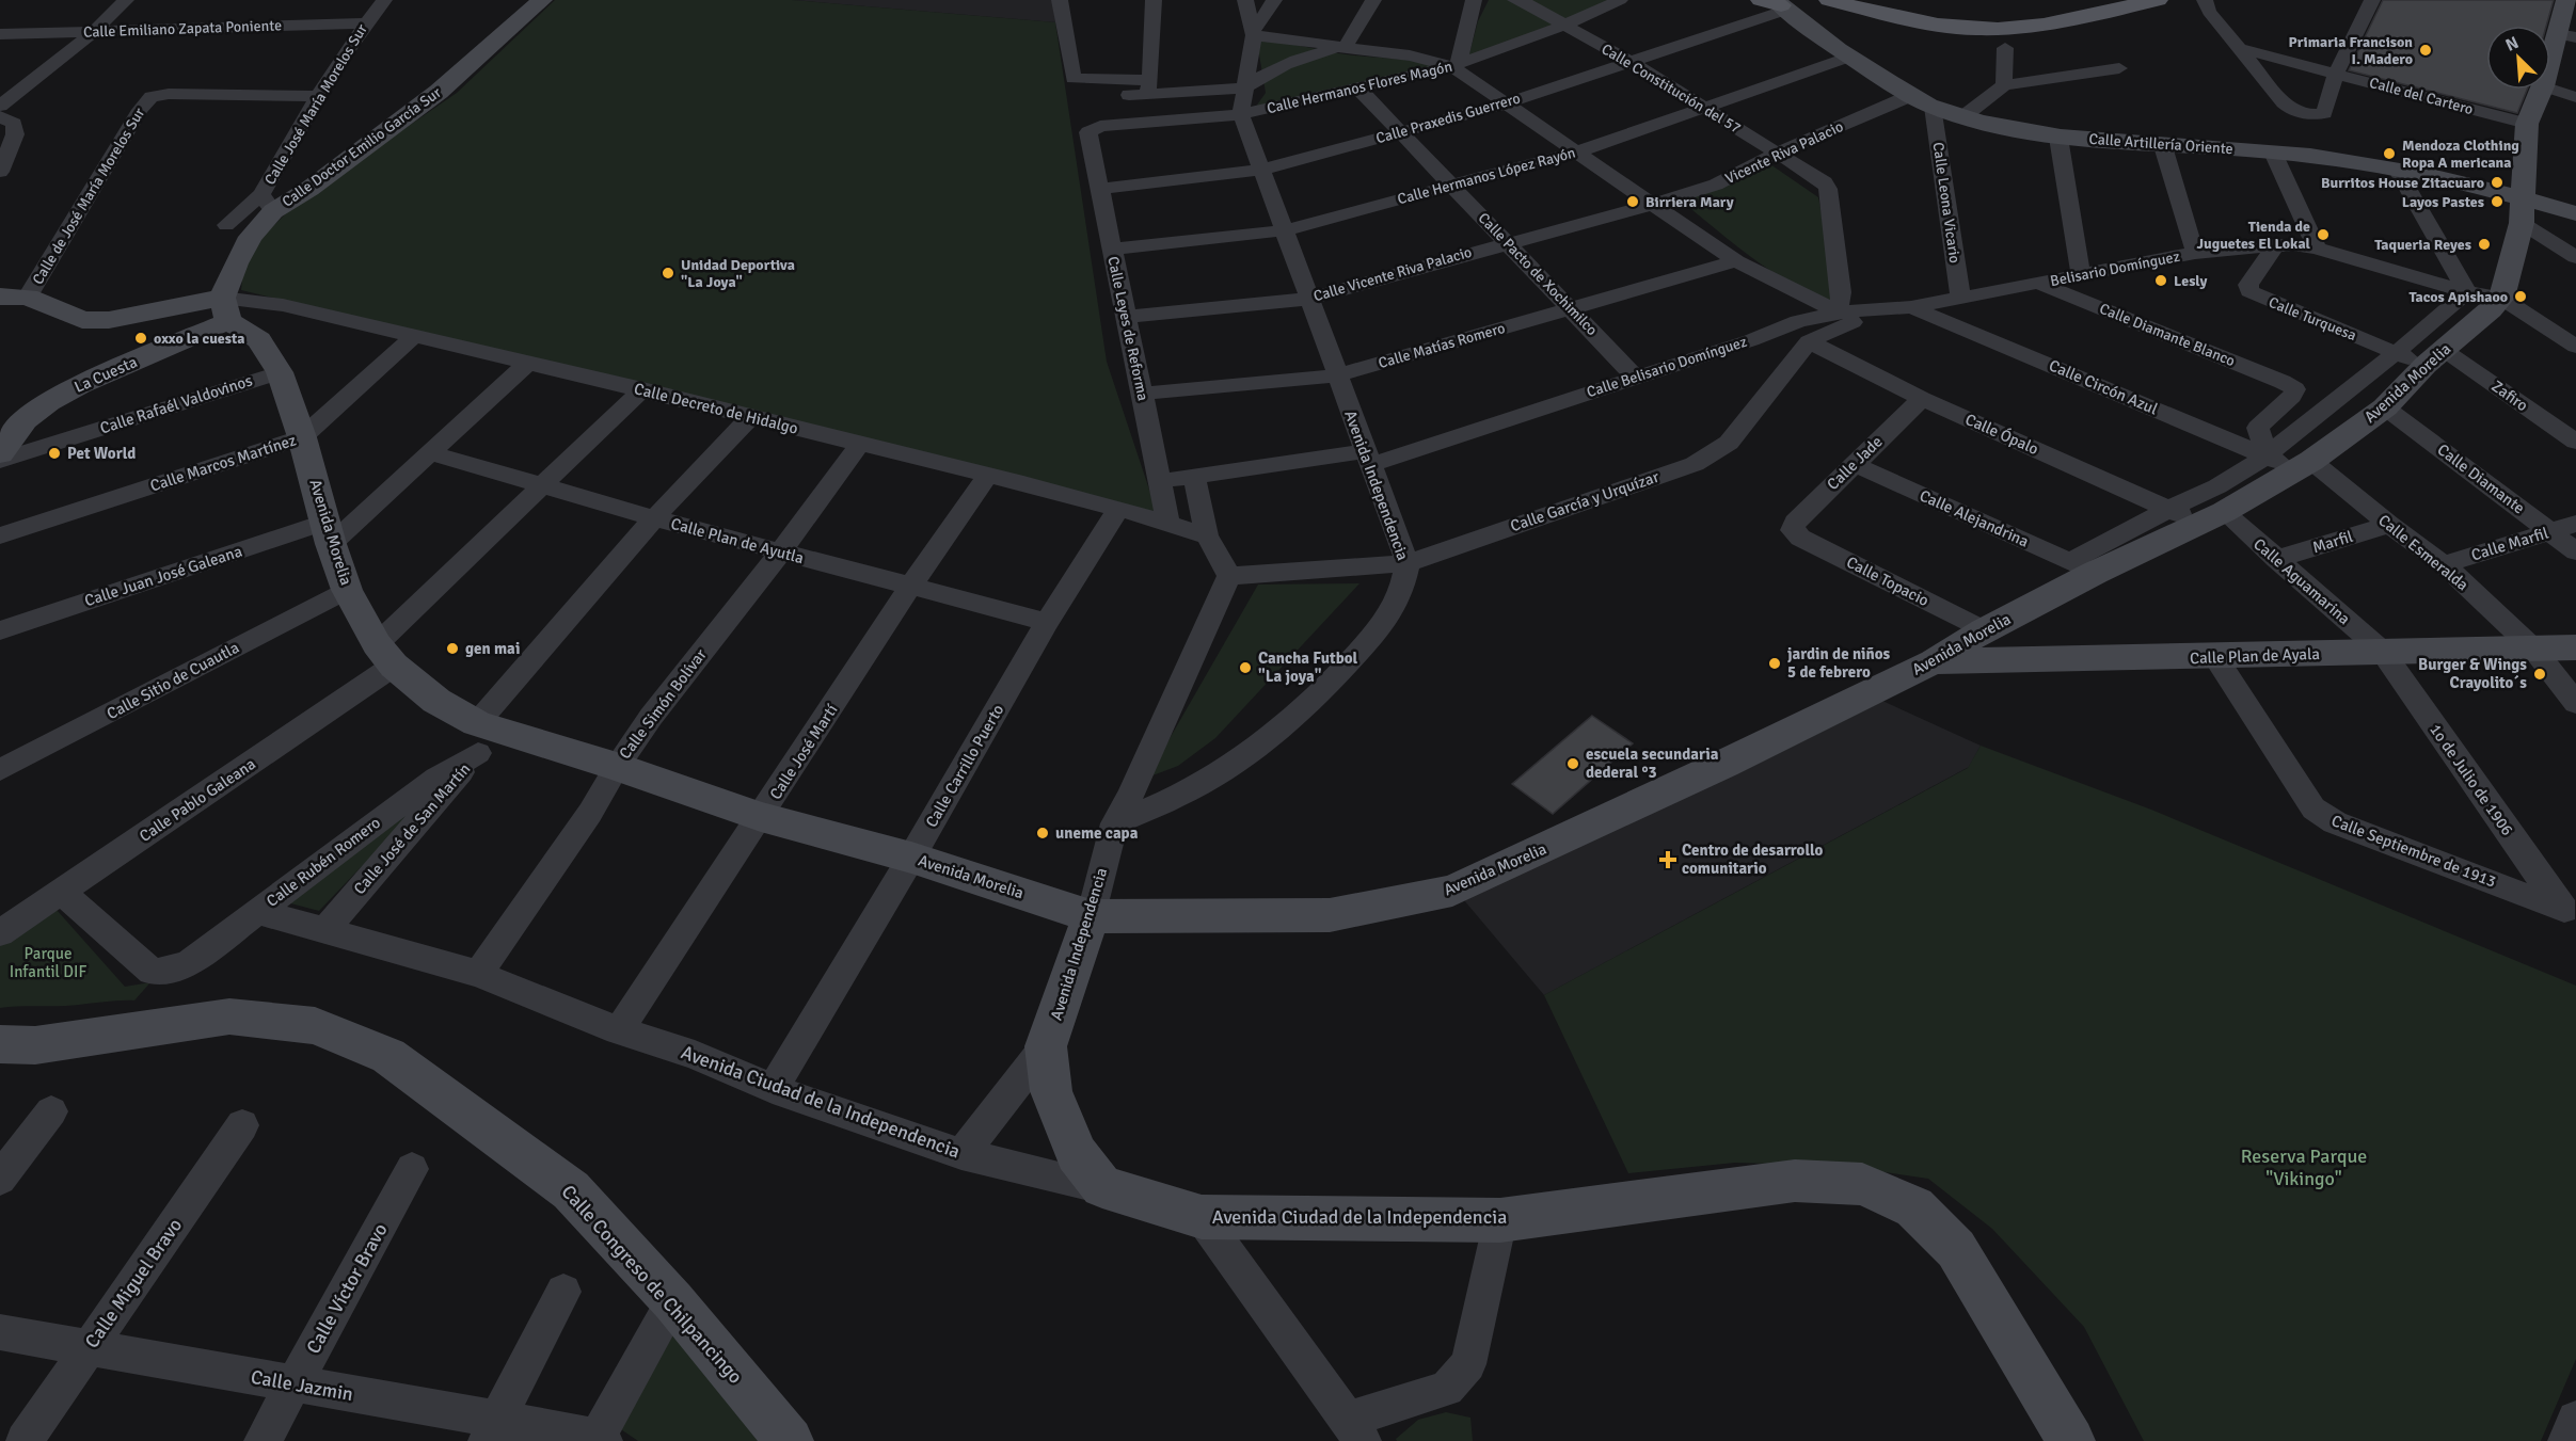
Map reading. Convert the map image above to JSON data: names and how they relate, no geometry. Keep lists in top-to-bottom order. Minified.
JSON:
{"streets":{"street":["Calle Emiliano Zapata Poniente","Calle Hermanos Flores Magón","Calle Constitución del 57","Calle del Cartero","Calle José María Morelos Sur","Calle Praxedis Guerrero","Calle Artillería Oriente","Calle Doctor Emilio García Sur","Vicente Riva Palacio","Calle Hermanos López Rayón","Calle de José María Morelos Sur","Calle Leona Vicario","Belisario Domínguez","Calle Vicente Riva Palacio","Calle Pacto de Xochimilco","Calle Turquesa","Calle Leyes de Reforma","Calle Diamante Blanco","Calle Matías Romero","Calle Belisario Domínguez","La Cuesta","Avenida Morelia","Calle Circón Azul","Zafiro","Calle Rafaél Valdovinos","Calle Decreto de Hidalgo","Calle Ópalo","Calle Marcos Martínez","Calle Jade","Calle Diamante","Avenida Independencia","Calle García y Urquízar","Calle Alejandrina","Calle Plan de Ayutla","Marfil","Calle Marfil","Calle Esmeralda","Calle Juan José Galeana","Calle Topacio","Calle Aguamarina","Calle Plan de Ayala","Calle Sitio de Cuautla","Calle Simón Bolívar","Calle José Martí","Calle Carrillo Puerto","1o de Julio de 1906","Calle Pablo Galeana","Calle José de San Martín","Calle Septiembre de 1913","Calle Rubén Romero","Avenida Ciudad de la Independencia","Calle Miguel Bravo","Calle Congreso de Chilpancingo","Calle Víctor Bravo","Calle Jazmin"]},"crossings":[["Calle Emiliano Zapata Poniente","Calle José María Morelos Sur"],["Calle Hermanos Flores Magón","Calle Constitución del 57"],["Calle Hermanos Flores Magón","Calle Pacto de Xochimilco"],["Calle Hermanos Flores Magón","Calle Leyes de Reforma"],["Calle Hermanos Flores Magón","Avenida Independencia"],["Calle Constitución del 57","Calle Praxedis Guerrero"],["Calle Constitución del 57","Vicente Riva Palacio"],["Calle Constitución del 57","Calle Hermanos López Rayón"],["Calle Constitución del 57","Belisario Domínguez"],["Calle Constitución del 57","Calle Belisario Domínguez"],["Calle del Cartero","Avenida Morelia"],["Calle José María Morelos Sur","Calle Doctor Emilio García Sur"],["Calle José María Morelos Sur","Calle de José María Morelos Sur"],["Calle Praxedis Guerrero","Calle Artillería Oriente"],["Calle Praxedis Guerrero","Calle Pacto de Xochimilco"],["Calle Praxedis Guerrero","Calle Leyes de Reforma"],["Calle Praxedis Guerrero","Avenida Independencia"],["Calle Artillería Oriente","Vicente Riva Palacio"],["Calle Artillería Oriente","Calle Hermanos López Rayón"],["Calle Artillería Oriente","Calle Leona Vicario"],["Calle Artillería Oriente","Avenida Morelia"],["Calle Doctor Emilio García Sur","La Cuesta"],["Calle Doctor Emilio García Sur","Avenida Morelia"],["Calle Doctor Emilio García Sur","Calle Decreto de Hidalgo"],["Vicente Riva Palacio","Calle Leona Vicario"],["Vicente Riva Palacio","Calle Vicente Riva Palacio"],["Calle Hermanos López Rayón","Calle Pacto de Xochimilco"],["Calle Hermanos López Rayón","Calle Leyes de Reforma"],["Calle Hermanos López Rayón","Avenida Independencia"],["Calle Leona Vicario","Belisario Domínguez"],["Belisario Domínguez","Calle Turquesa"],["Belisario Domínguez","Calle Diamante Blanco"],["Belisario Domínguez","Calle Belisario Domínguez"],["Belisario Domínguez","Avenida Morelia"],["Belisario Domínguez","Calle Circón Azul"],["Belisario Domínguez","Calle García y Urquízar"],["Calle Vicente Riva Palacio","Calle Pacto de Xochimilco"],["Calle Vicente Riva Palacio","Calle Leyes de Reforma"],["Calle Vicente Riva Palacio","Avenida Independencia"],["Calle Pacto de Xochimilco","Calle Matías Romero"],["Calle Pacto de Xochimilco","Calle Belisario Domínguez"],["Calle Turquesa","Avenida Morelia"],["Calle Turquesa","Zafiro"],["Calle Leyes de Reforma","Calle Matías Romero"],["Calle Leyes de Reforma","Calle Belisario Domínguez"],["Calle Leyes de Reforma","Calle Decreto de Hidalgo"],["Calle Diamante Blanco","Calle Circón Azul"],["Calle Matías Romero","Avenida Independencia"],["Calle Belisario Domínguez","Avenida Independencia"],["La Cuesta","Avenida Morelia"],["La Cuesta","Calle Decreto de Hidalgo"],["Avenida Morelia","Calle Circón Azul"],["Avenida Morelia","Zafiro"],["Avenida Morelia","Calle Rafaél Valdovinos"],["Avenida Morelia","Calle Decreto de Hidalgo"],["Avenida Morelia","Calle Ópalo"],["Avenida Morelia","Calle Marcos Martínez"],["Avenida Morelia","Calle Diamante"],["Avenida Morelia","Avenida Independencia"],["Avenida Morelia","Calle Alejandrina"],["Avenida Morelia","Calle Esmeralda"],["Avenida Morelia","Calle Juan José Galeana"],["Avenida Morelia","Calle Topacio"],["Avenida Morelia","Calle Aguamarina"],["Avenida Morelia","Calle Plan de Ayala"],["Avenida Morelia","Calle Sitio de Cuautla"],["Avenida Morelia","Calle Simón Bolívar"],["Avenida Morelia","Calle José Martí"],["Avenida Morelia","Calle Carrillo Puerto"],["Avenida Morelia","Calle Pablo Galeana"],["Avenida Morelia","Calle José de San Martín"],["Avenida Morelia","Calle Rubén Romero"],["Calle Circón Azul","Calle Esmeralda"],["Calle Decreto de Hidalgo","Calle Marcos Martínez"],["Calle Decreto de Hidalgo","Calle Juan José Galeana"],["Calle Decreto de Hidalgo","Calle Simón Bolívar"],["Calle Decreto de Hidalgo","Calle José Martí"],["Calle Decreto de Hidalgo","Calle Carrillo Puerto"],["Calle Decreto de Hidalgo","Calle Pablo Galeana"],["Calle Decreto de Hidalgo","Calle José de San Martín"],["Calle Ópalo","Calle Jade"],["Calle Ópalo","Calle García y Urquízar"],["Calle Ópalo","Calle Aguamarina"],["Calle Jade","Calle Alejandrina"],["Calle Jade","Calle Topacio"],["Calle Diamante","Calle Marfil"],["Avenida Independencia","Calle García y Urquízar"],["Avenida Independencia","Avenida Ciudad de la Independencia"],["Calle Plan de Ayutla","Calle Juan José Galeana"],["Calle Plan de Ayutla","Calle Simón Bolívar"],["Calle Plan de Ayutla","Calle José Martí"],["Calle Plan de Ayutla","Calle Carrillo Puerto"],["Calle Plan de Ayutla","Calle Pablo Galeana"],["Calle Plan de Ayutla","Calle José de San Martín"],["Marfil","Calle Esmeralda"],["Marfil","Calle Aguamarina"],["Calle Marfil","Calle Esmeralda"],["Calle Esmeralda","Calle Plan de Ayala"],["Calle Aguamarina","Calle Plan de Ayala"],["Calle Aguamarina","1o de Julio de 1906"],["Calle Plan de Ayala","1o de Julio de 1906"],["Calle Plan de Ayala","Calle Septiembre de 1913"],["Calle Simón Bolívar","Avenida Ciudad de la Independencia"],["Calle José Martí","Avenida Ciudad de la Independencia"],["Calle Carrillo Puerto","Avenida Ciudad de la Independencia"],["1o de Julio de 1906","Calle Septiembre de 1913"],["Calle Pablo Galeana","Calle Rubén Romero"],["Calle José de San Martín","Calle Rubén Romero"],["Calle José de San Martín","Avenida Ciudad de la Independencia"],["Calle Rubén Romero","Avenida Ciudad de la Independencia"],["Calle Miguel Bravo","Calle Jazmin"],["Calle Víctor Bravo","Calle Jazmin"]],"parks":["Parque Infantil DIF","Reserva Parque \"Vikingo\""],"places":{"other":["Primaria Francison I. Madero","Mendoza Clothing Ropa A mericana","Burritos House Zitacuaro","Birriera Mary","Layos Pastes","Tienda de Juguetes El Lokal","Taqueria Reyes","Unidad Deportiva \"La Joya\"","Lesly","Tacos Apishaoo","oxxo la cuesta","Pet World","gen mai","jardin de niños 5 de febrero","Cancha Futbol \"La joya\"","Burger & Wings Crayolito´s","escuela secundaria dederal °3","uneme capa"],"health":["Centro de desarrollo comunitario"]},"north":"top left"}
